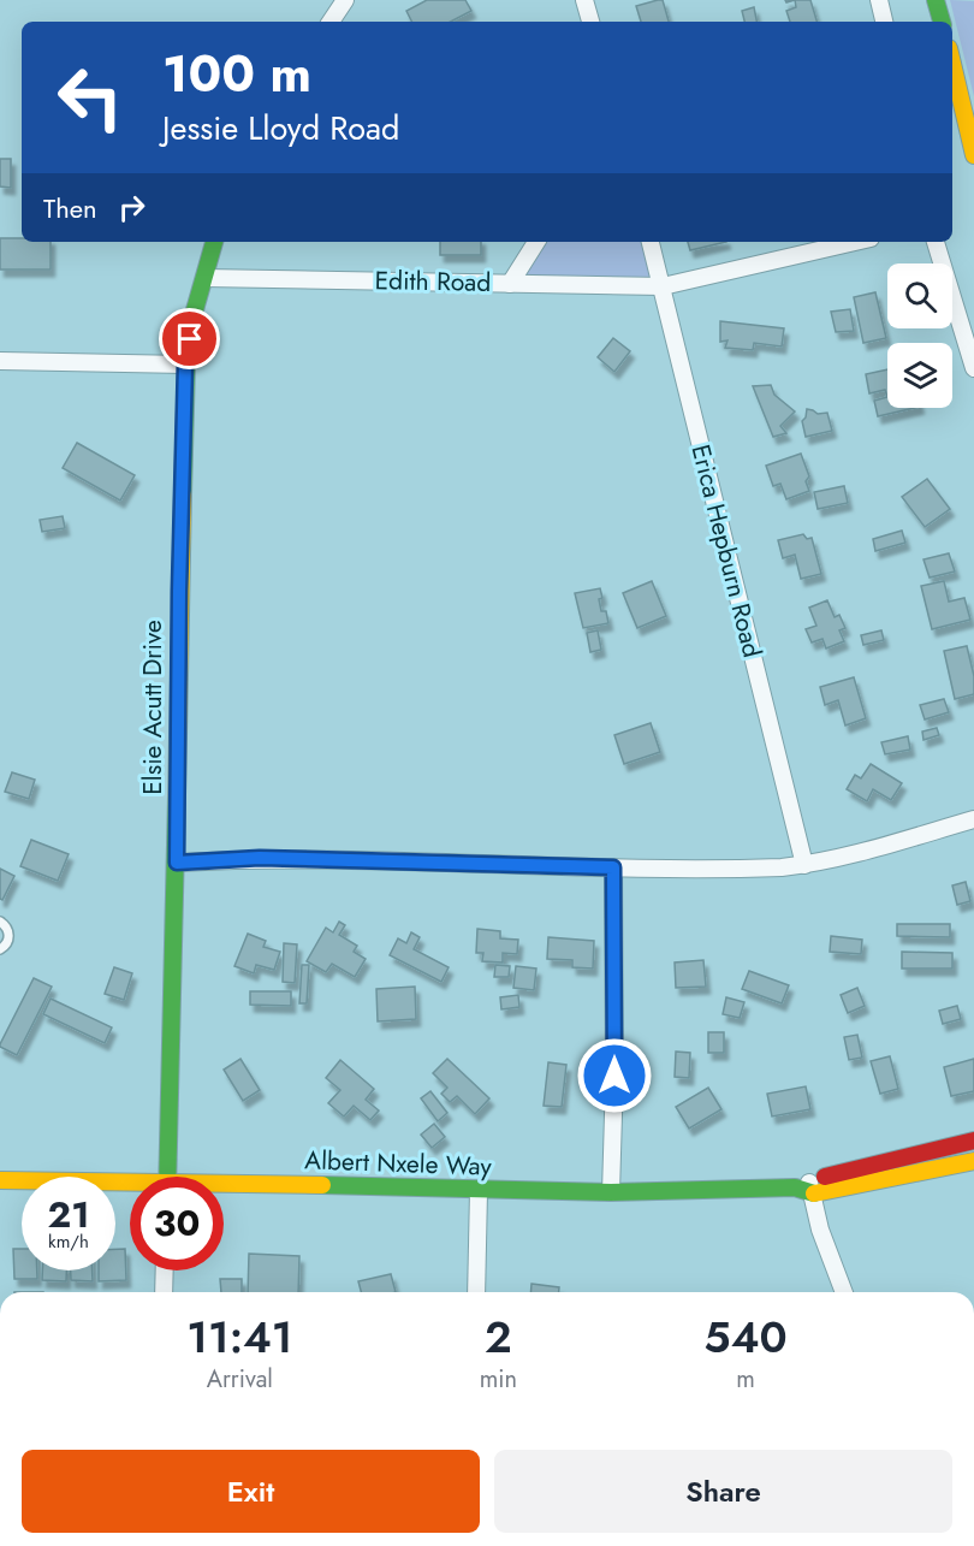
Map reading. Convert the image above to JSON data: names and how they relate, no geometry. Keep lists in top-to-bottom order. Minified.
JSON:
{"streets":{"main road":["Elsie Acutt Drive","Albert Nxele Way"],"street":["Edith Road","Erica Hepburn Road"]},"crossings":[["Edith Road","Erica Hepburn Road"],["Edith Road","Elsie Acutt Drive"]],"page":{"turn":["100 m","Jessie Lloyd Road"],"then":"Then","speed":"21 km/h","limit":"30","eta":["11:41","Arrival","2","min","540","m"],"buttons":["Exit","Share"]}}
